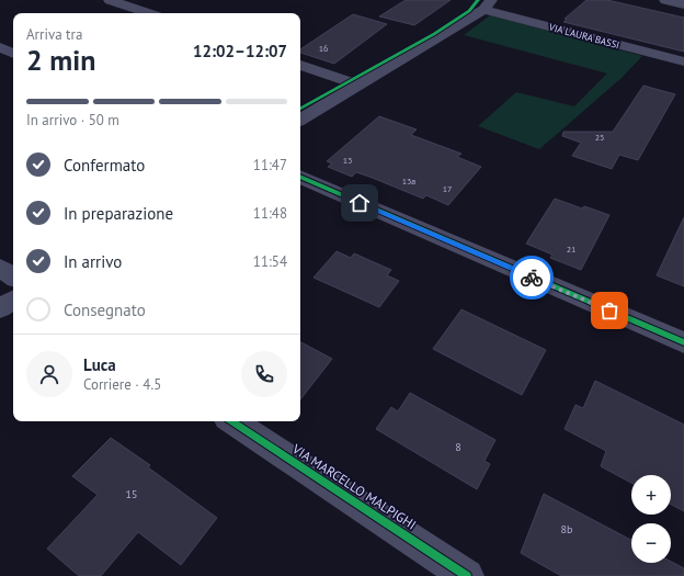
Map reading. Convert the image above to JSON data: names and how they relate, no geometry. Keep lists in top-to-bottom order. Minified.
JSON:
{"streets":{"street":["VIA LAURA BASSI","VIA MARCELLO MALPIGHI"]},"house_numbers":["16","25","13","13a","17","21","8","15","8b"],"page":{"heading":["2 min","Arriva tra","12:02–12:07"],"panel":["Luca","Corriere · 4.5"],"bar":"In arrivo · 50 m","list":[["Confermato","11:47"],["In preparazione","11:48"],["In arrivo","11:54"],"Consegnato"],"map_buttons":["+","−"]}}
